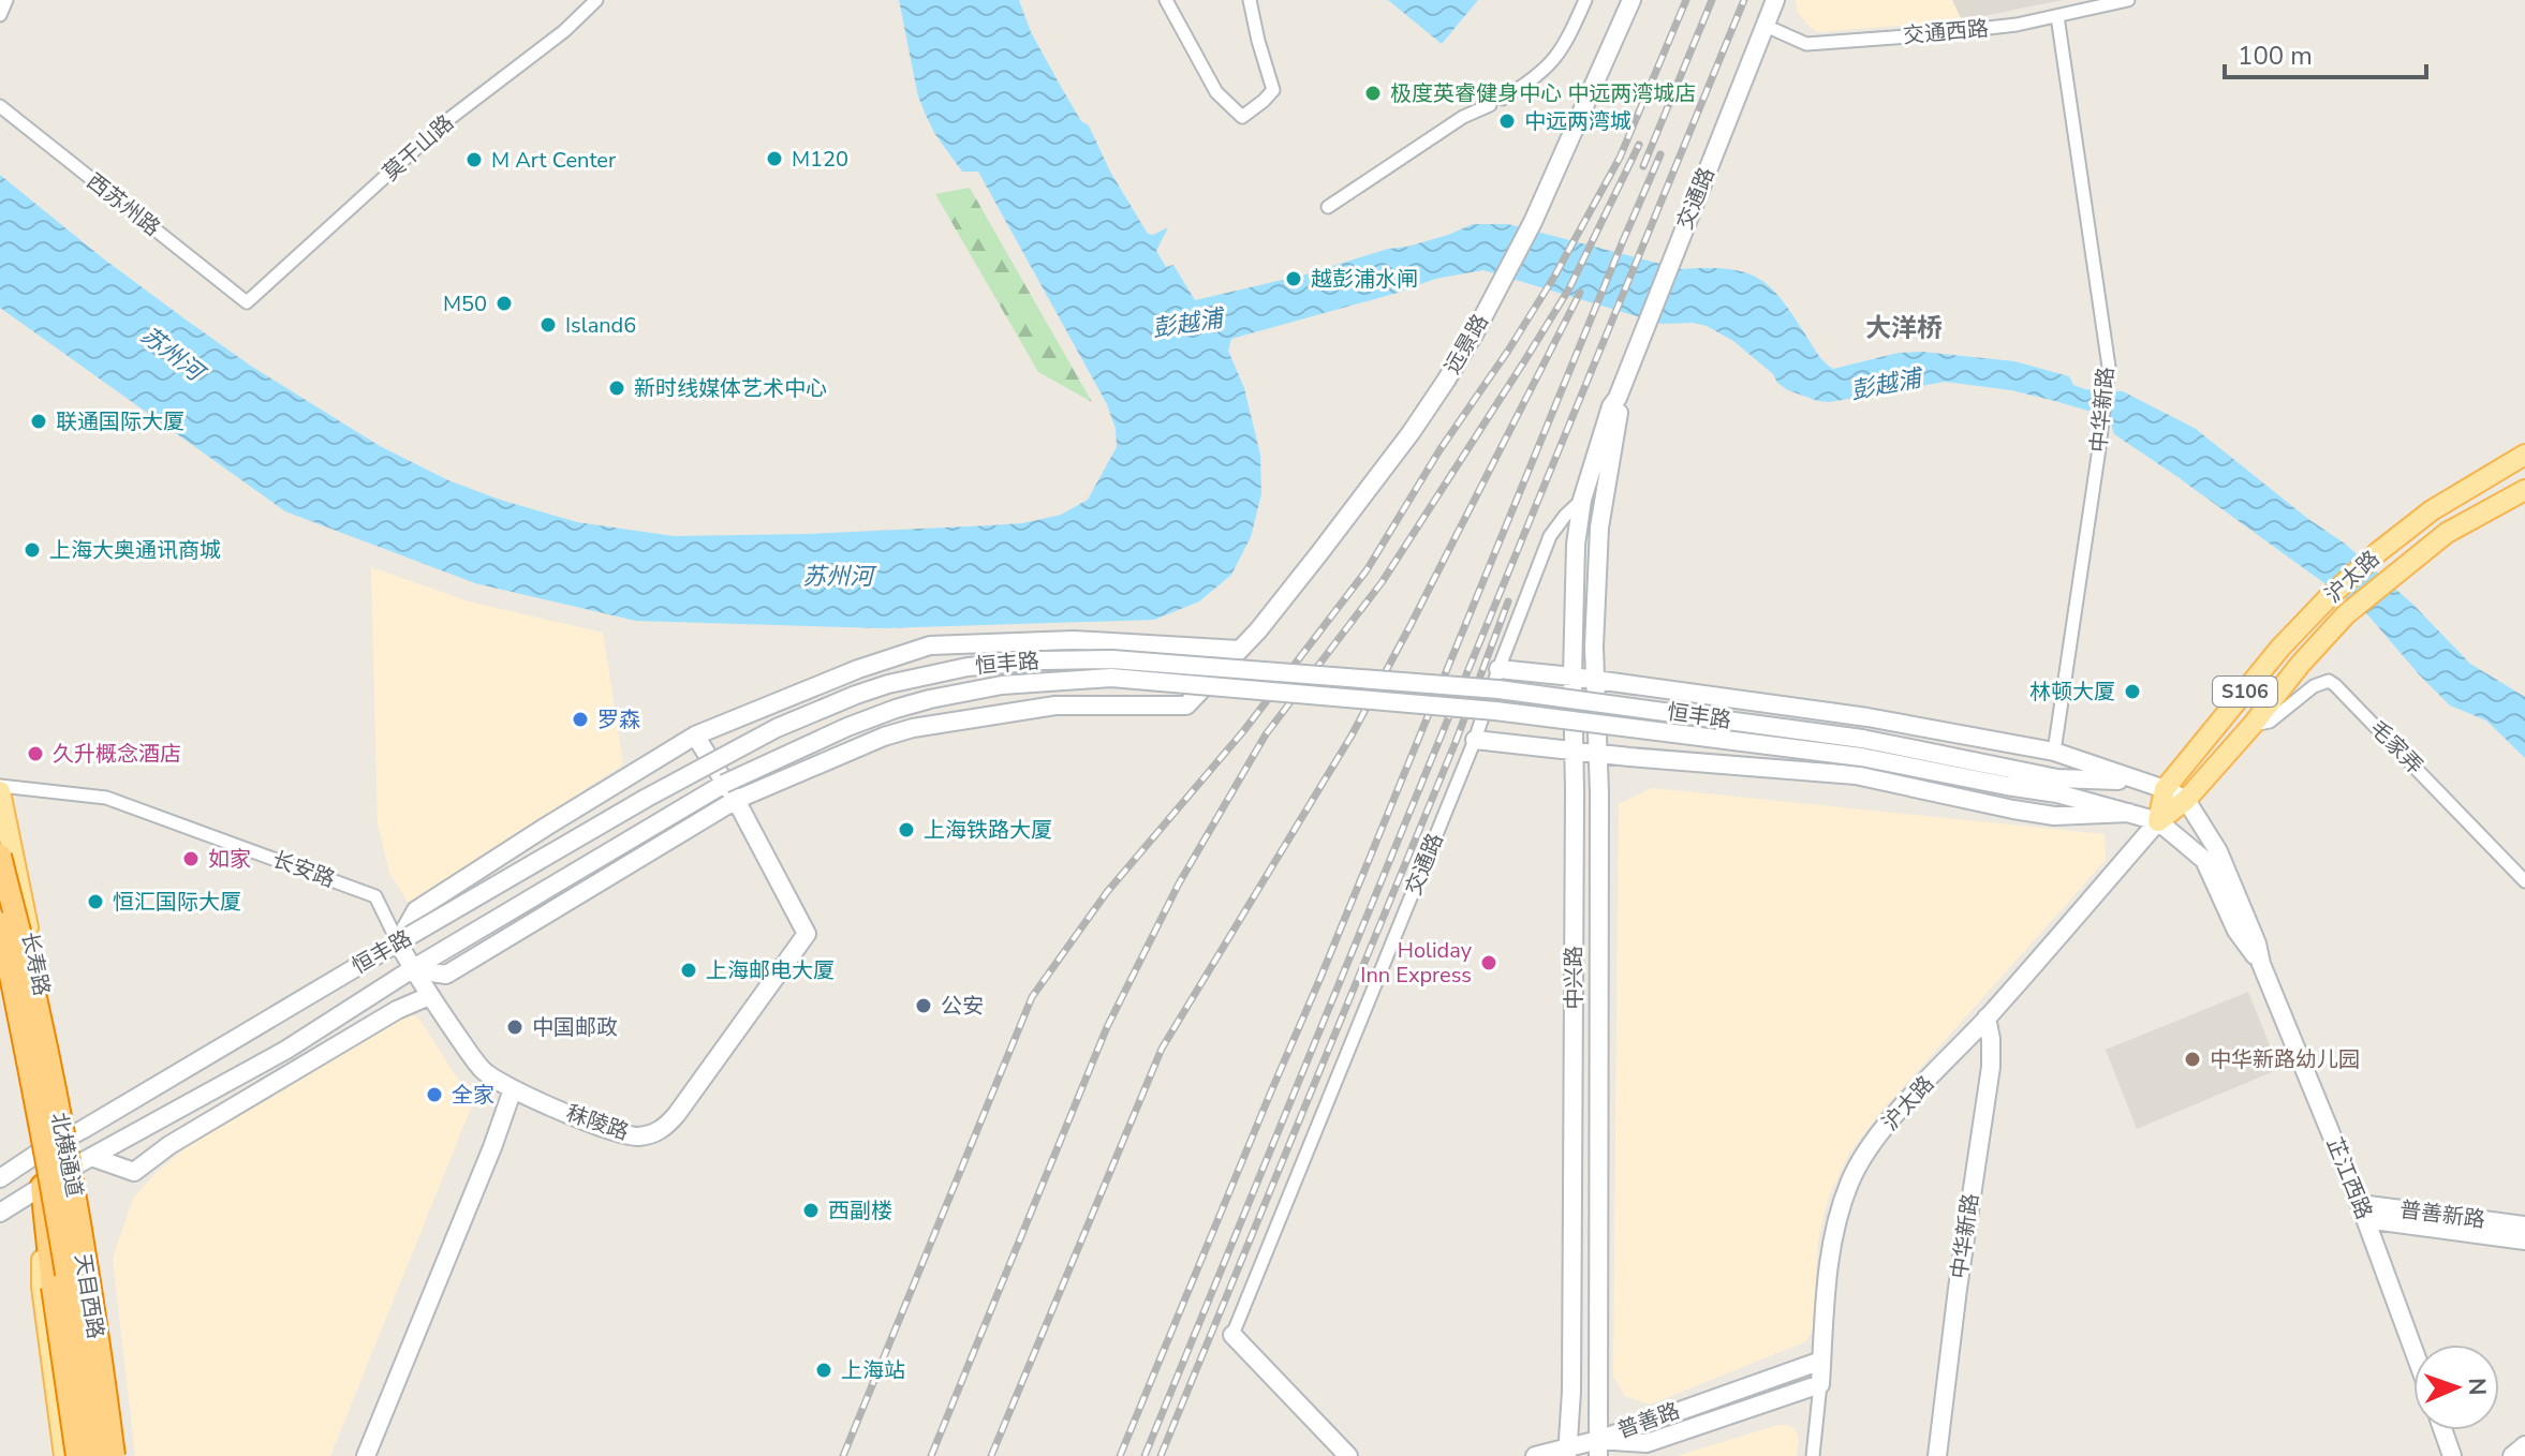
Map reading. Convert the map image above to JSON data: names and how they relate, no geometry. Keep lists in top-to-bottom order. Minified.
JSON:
{"streets":{"highway":["北横通道"],"main road":["交通路","远景路","中华新路","沪太路","恒丰路","S106","长安路","长寿路","中兴路","秣陵路","芷江西路","普善新路","天目西路","普善路"],"street":["交通西路","莫干山路","西苏州路","毛家弄"]},"crossings":[["交通西路","交通路"],["交通西路","中华新路"],["莫干山路","西苏州路"],["交通路","恒丰路"],["交通路","中兴路"],["远景路","恒丰路"],["远景路","长安路"],["远景路","秣陵路"],["中华新路","沪太路"],["中华新路","恒丰路"],["沪太路","恒丰路"],["沪太路","毛家弄"],["沪太路","芷江西路"],["沪太路","普善路"],["恒丰路","长安路"],["恒丰路","长寿路"],["恒丰路","中兴路"],["恒丰路","芷江西路"],["恒丰路","天目西路"],["长安路","长寿路"],["长安路","秣陵路"],["长寿路","天目西路"],["中兴路","普善路"],["北横通道","天目西路"],["芷江西路","普善新路"]],"districts":["大洋桥"],"water":["彭越浦","苏州河"],"places":["极度英睿健身中心 中远两湾城店","中远两湾城","M120","M Art Center","越彭浦水闸","M50","Island6","新时线媒体艺术中心","联通国际大厦","上海大奥通讯商城","林顿大厦","罗森","久升概念酒店","上海铁路大厦","如家","恒汇国际大厦","Holiday Inn Express","上海邮电大厦","公安","中国邮政","中华新路幼儿园","全家","西副楼","上海站"],"scale_bar":"100 m","north":"right"}
